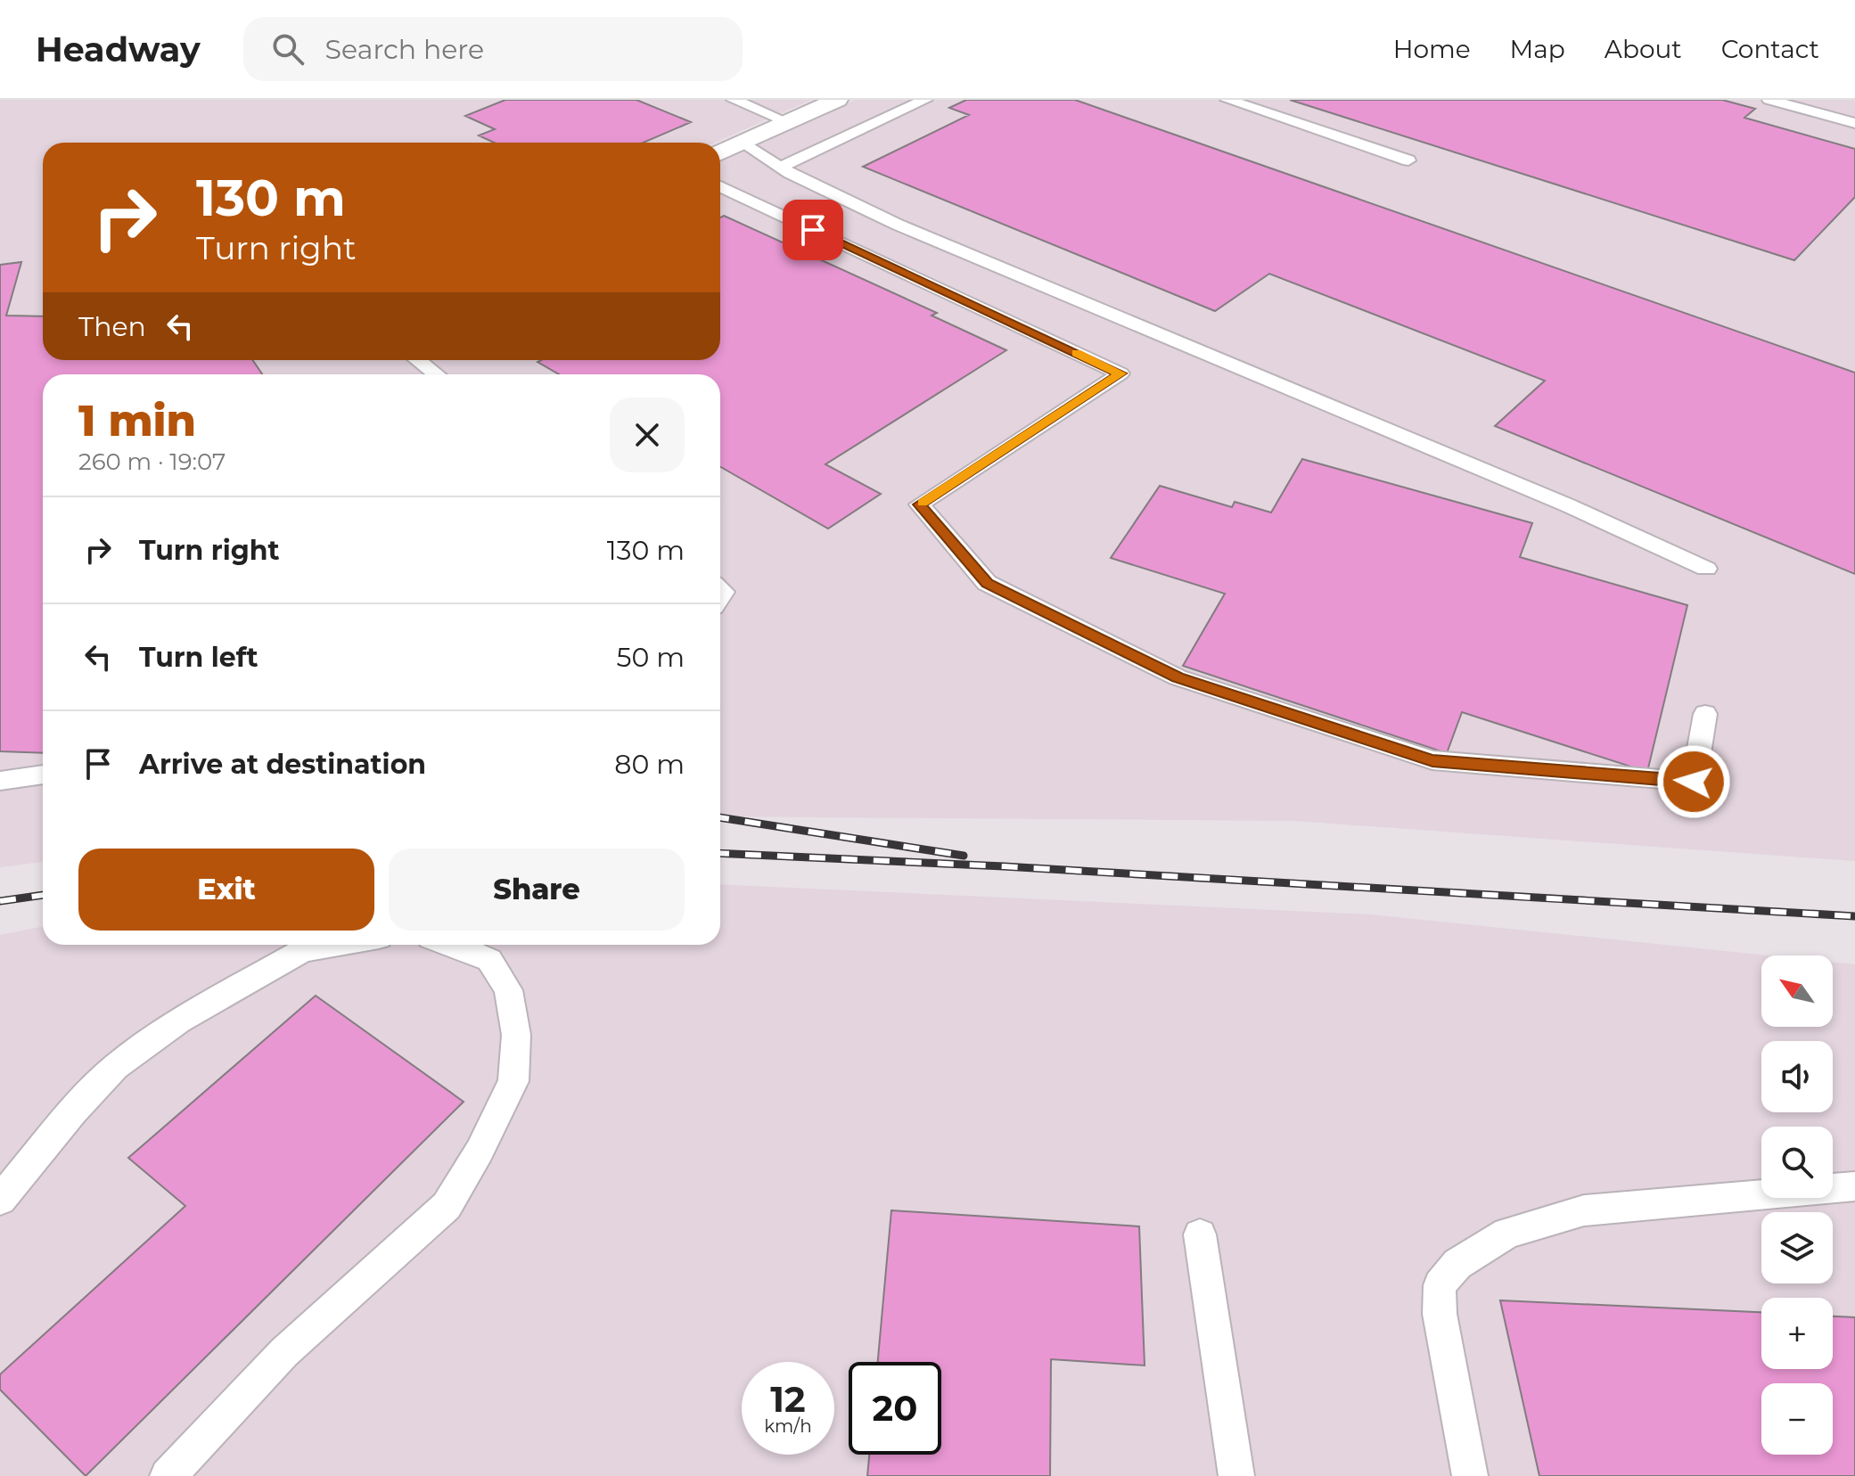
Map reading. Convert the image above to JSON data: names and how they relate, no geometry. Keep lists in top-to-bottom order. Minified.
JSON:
{"north":"top left","page":{"header":"Headway","search":"Search here","nav":["Home","Map","About","Contact"],"turn":["130 m","Turn right"],"then":"Then","heading":["1 min","260 m · 19:07"],"list":[{"name":"Turn right","value":"130 m"},{"name":"Turn left","value":"50 m"},{"name":"Arrive at destination","value":"80 m"}],"buttons":["Exit","Share"],"map_buttons":["+","−"],"speed":"12 km/h","limit":"20"}}
